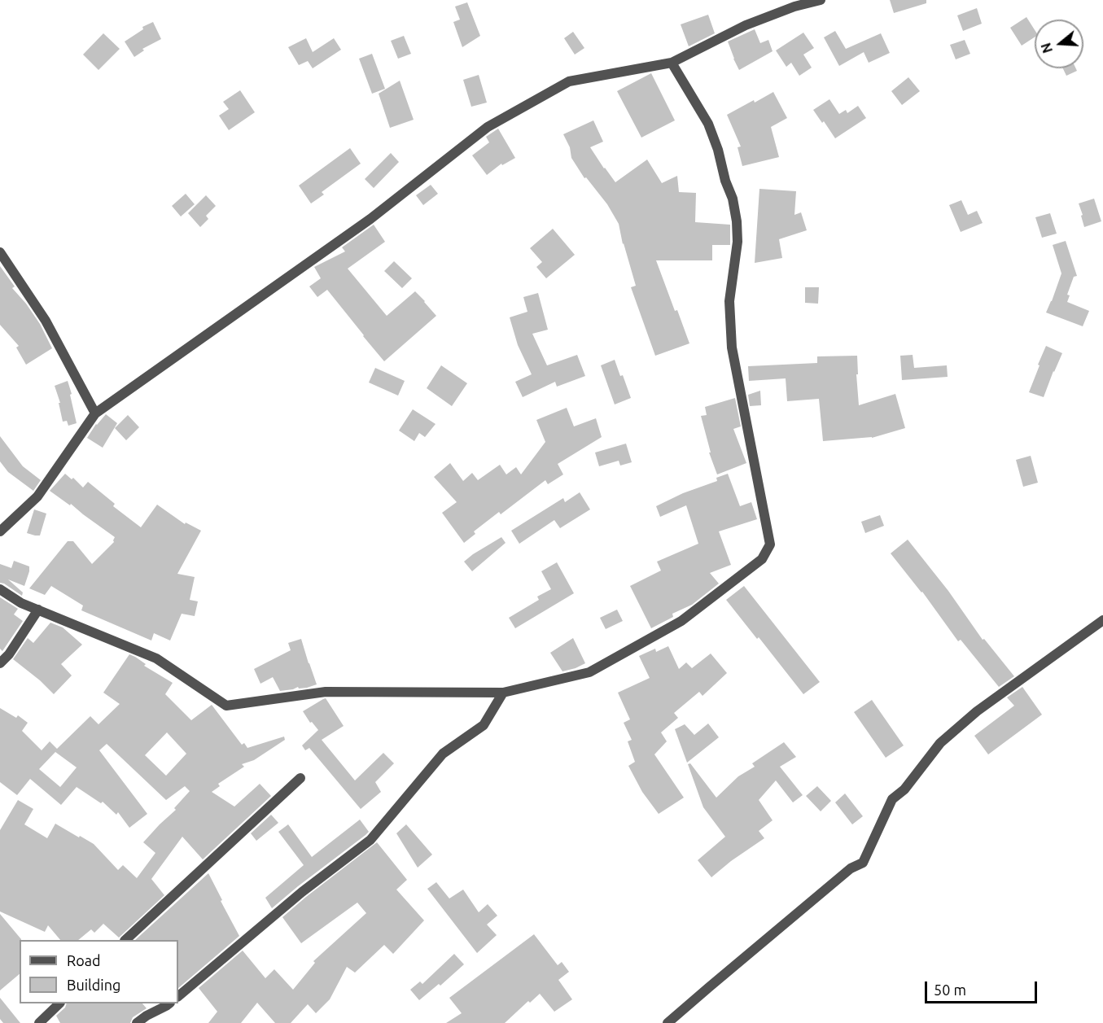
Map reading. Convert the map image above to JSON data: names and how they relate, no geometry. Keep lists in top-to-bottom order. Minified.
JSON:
{"legend":["Road","Building"],"scale_bar":"50 m","north":"left"}
